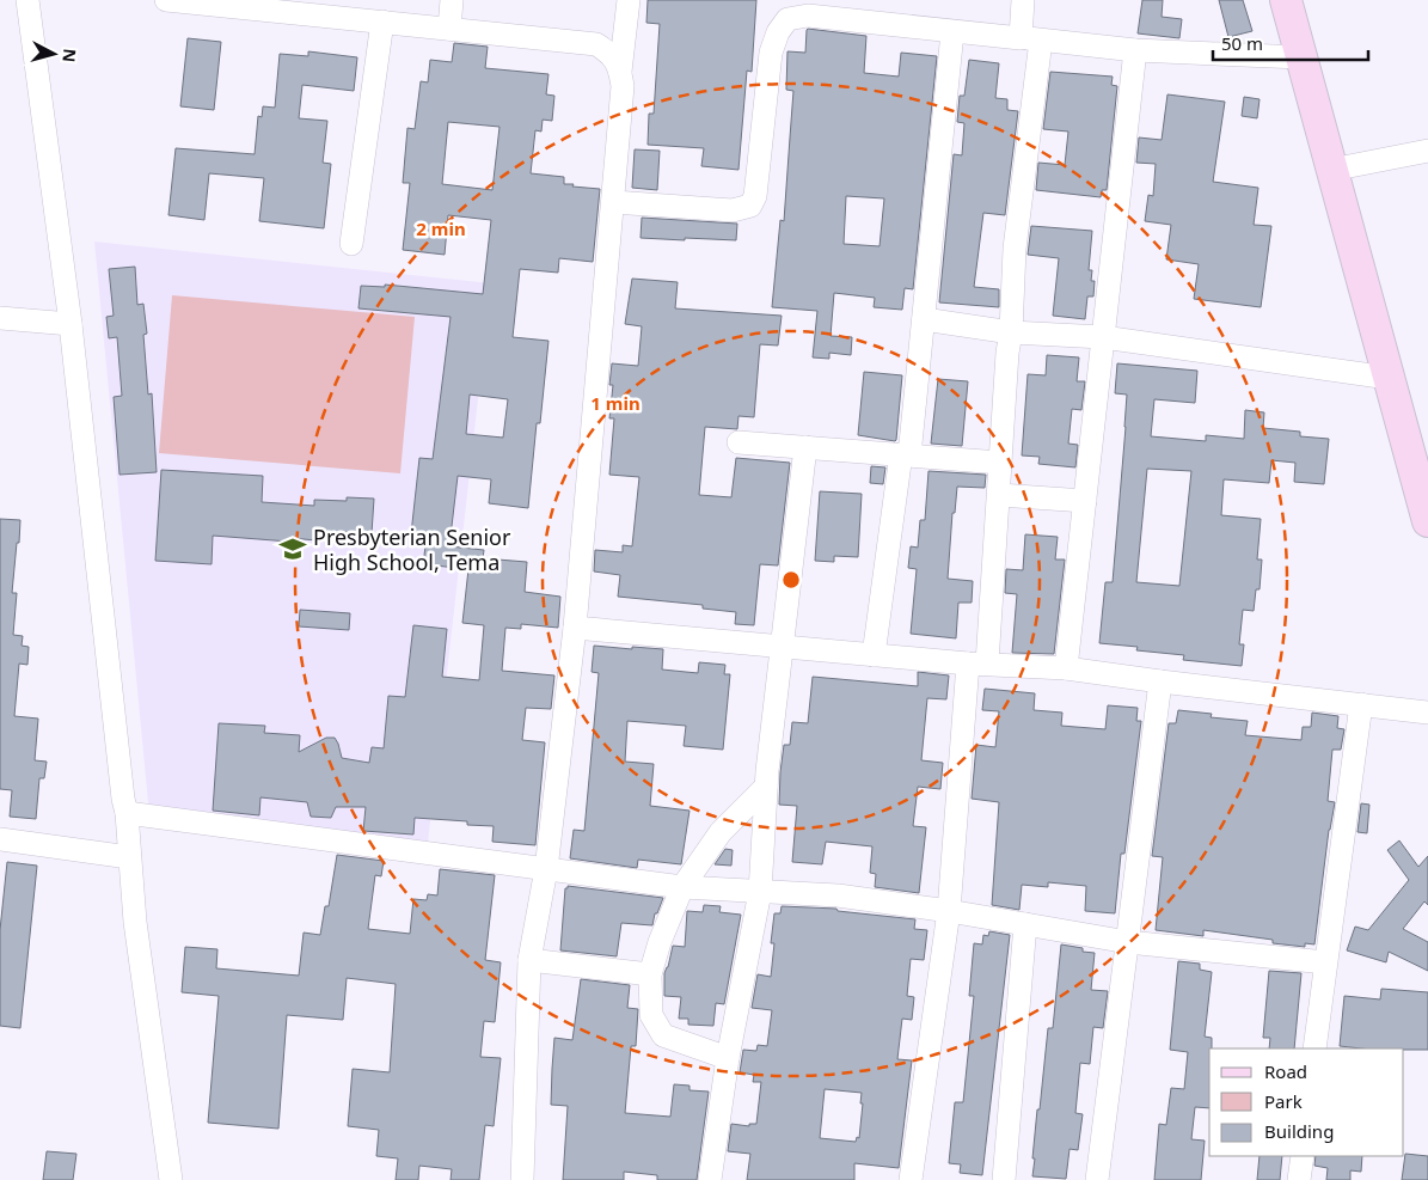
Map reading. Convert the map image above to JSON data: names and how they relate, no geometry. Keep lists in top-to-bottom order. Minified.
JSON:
{"places":{"school or university":["Presbyterian Senior High School, Tema"]},"legend":["Road","Park","Building"],"scale_bar":"50 m","north":"right","rings":["2 min","1 min"]}
